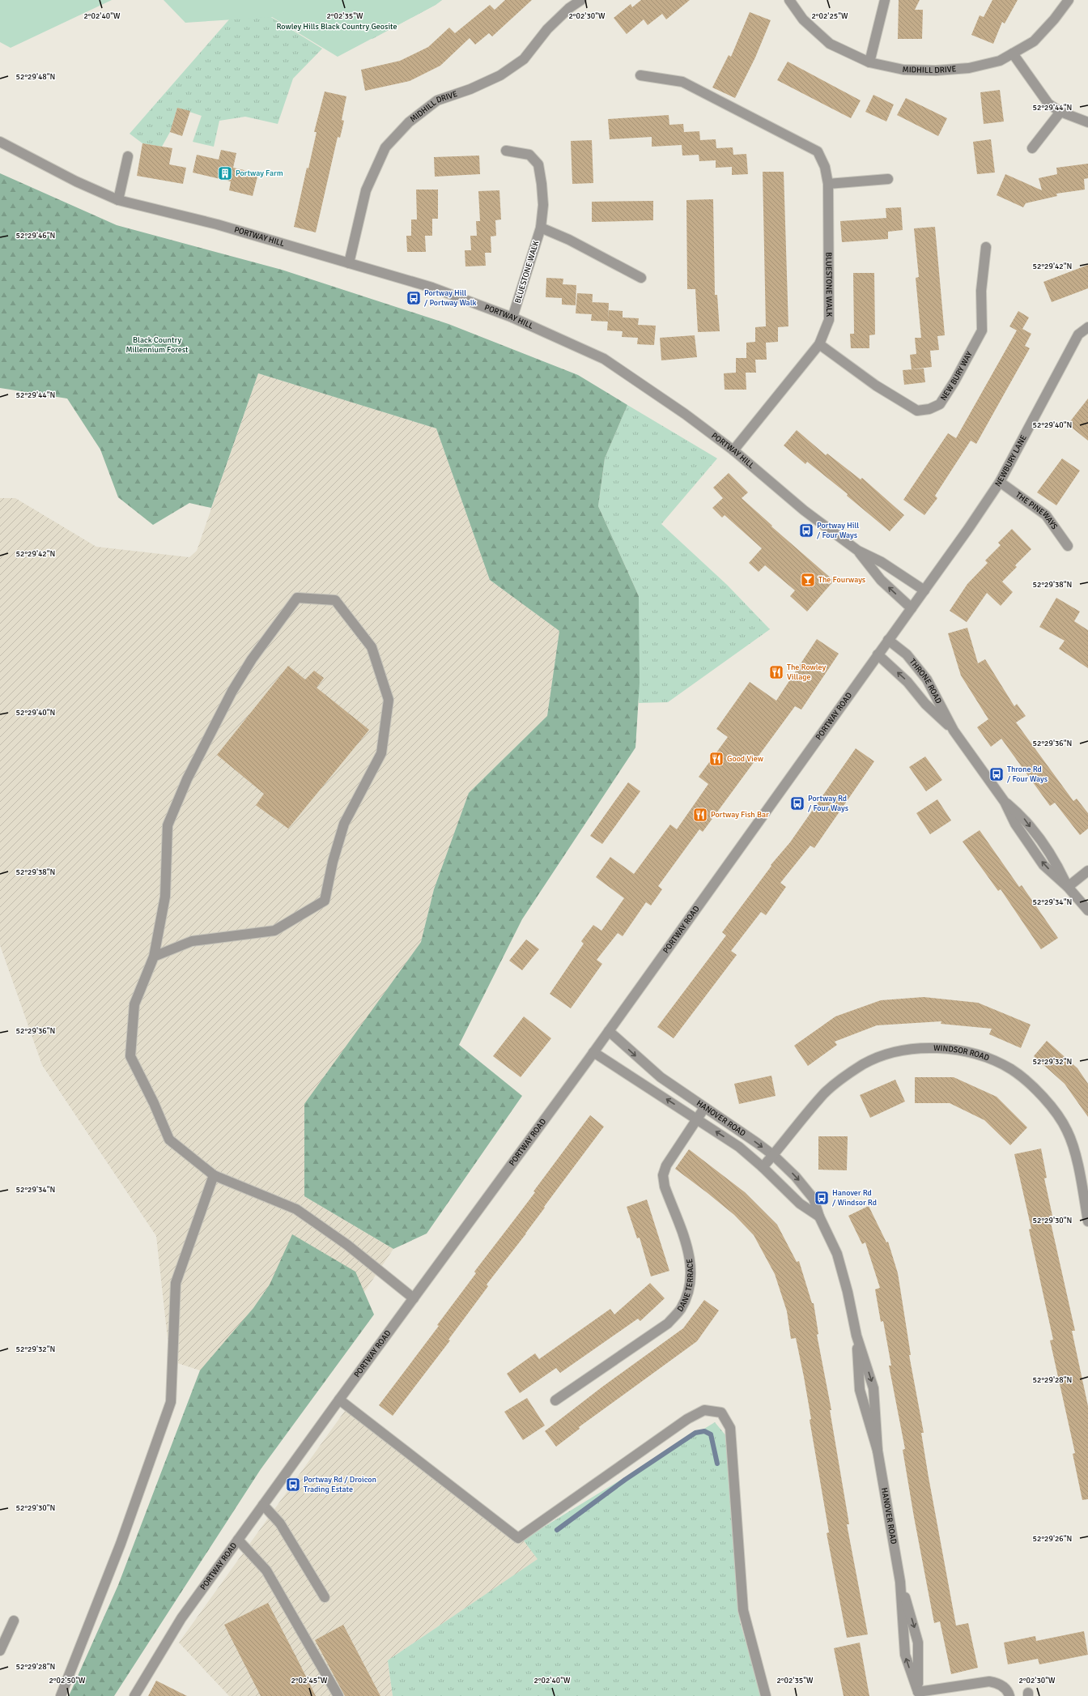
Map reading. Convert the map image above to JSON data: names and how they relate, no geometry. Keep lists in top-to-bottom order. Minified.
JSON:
{"streets":{"street":["MIDHILL DRIVE","PORTWAY HILL","BLUESTONE WALK","NEW BURY WAY","NEWBURY LANE","THE PINEWAYS","THRONE ROAD","PORTWAY ROAD","WINDSOR ROAD","HANOVER ROAD","DANE TERRACE"]},"crossings":[["MIDHILL DRIVE","PORTWAY HILL"],["PORTWAY HILL","BLUESTONE WALK"],["PORTWAY HILL","NEWBURY LANE"],["PORTWAY HILL","PORTWAY ROAD"],["BLUESTONE WALK","NEW BURY WAY"],["NEWBURY LANE","THE PINEWAYS"],["NEWBURY LANE","PORTWAY ROAD"],["THRONE ROAD","PORTWAY ROAD"],["PORTWAY ROAD","HANOVER ROAD"],["WINDSOR ROAD","HANOVER ROAD"],["HANOVER ROAD","DANE TERRACE"]],"parks":["Rowley Hills Black Country Geosite","Black Country Millennium Forest"],"places":{"building":["Portway Farm"],"bus stop":["Portway Hill / Portway Walk","Portway Hill / Four Ways","Throne Rd / Four Ways","Portway Rd / Four Ways","Hanover Rd / Windsor Rd","Portway Rd / Droicon Trading Estate"],"bar":["The Fourways"],"restaurant":["The Rowley Village","Good View","Portway Fish Bar"]},"coordinates":["2°02'40\"W","2°02'35\"W","2°02'30\"W","2°02'25\"W","52°29'48\"N","52°29'44\"N","52°29'46\"N","52°29'42\"N","52°29'40\"N","52°29'38\"N","52°29'36\"N","52°29'34\"N","52°29'32\"N","52°29'30\"N","52°29'28\"N","52°29'26\"N","2°02'50\"W","2°02'45\"W"]}
